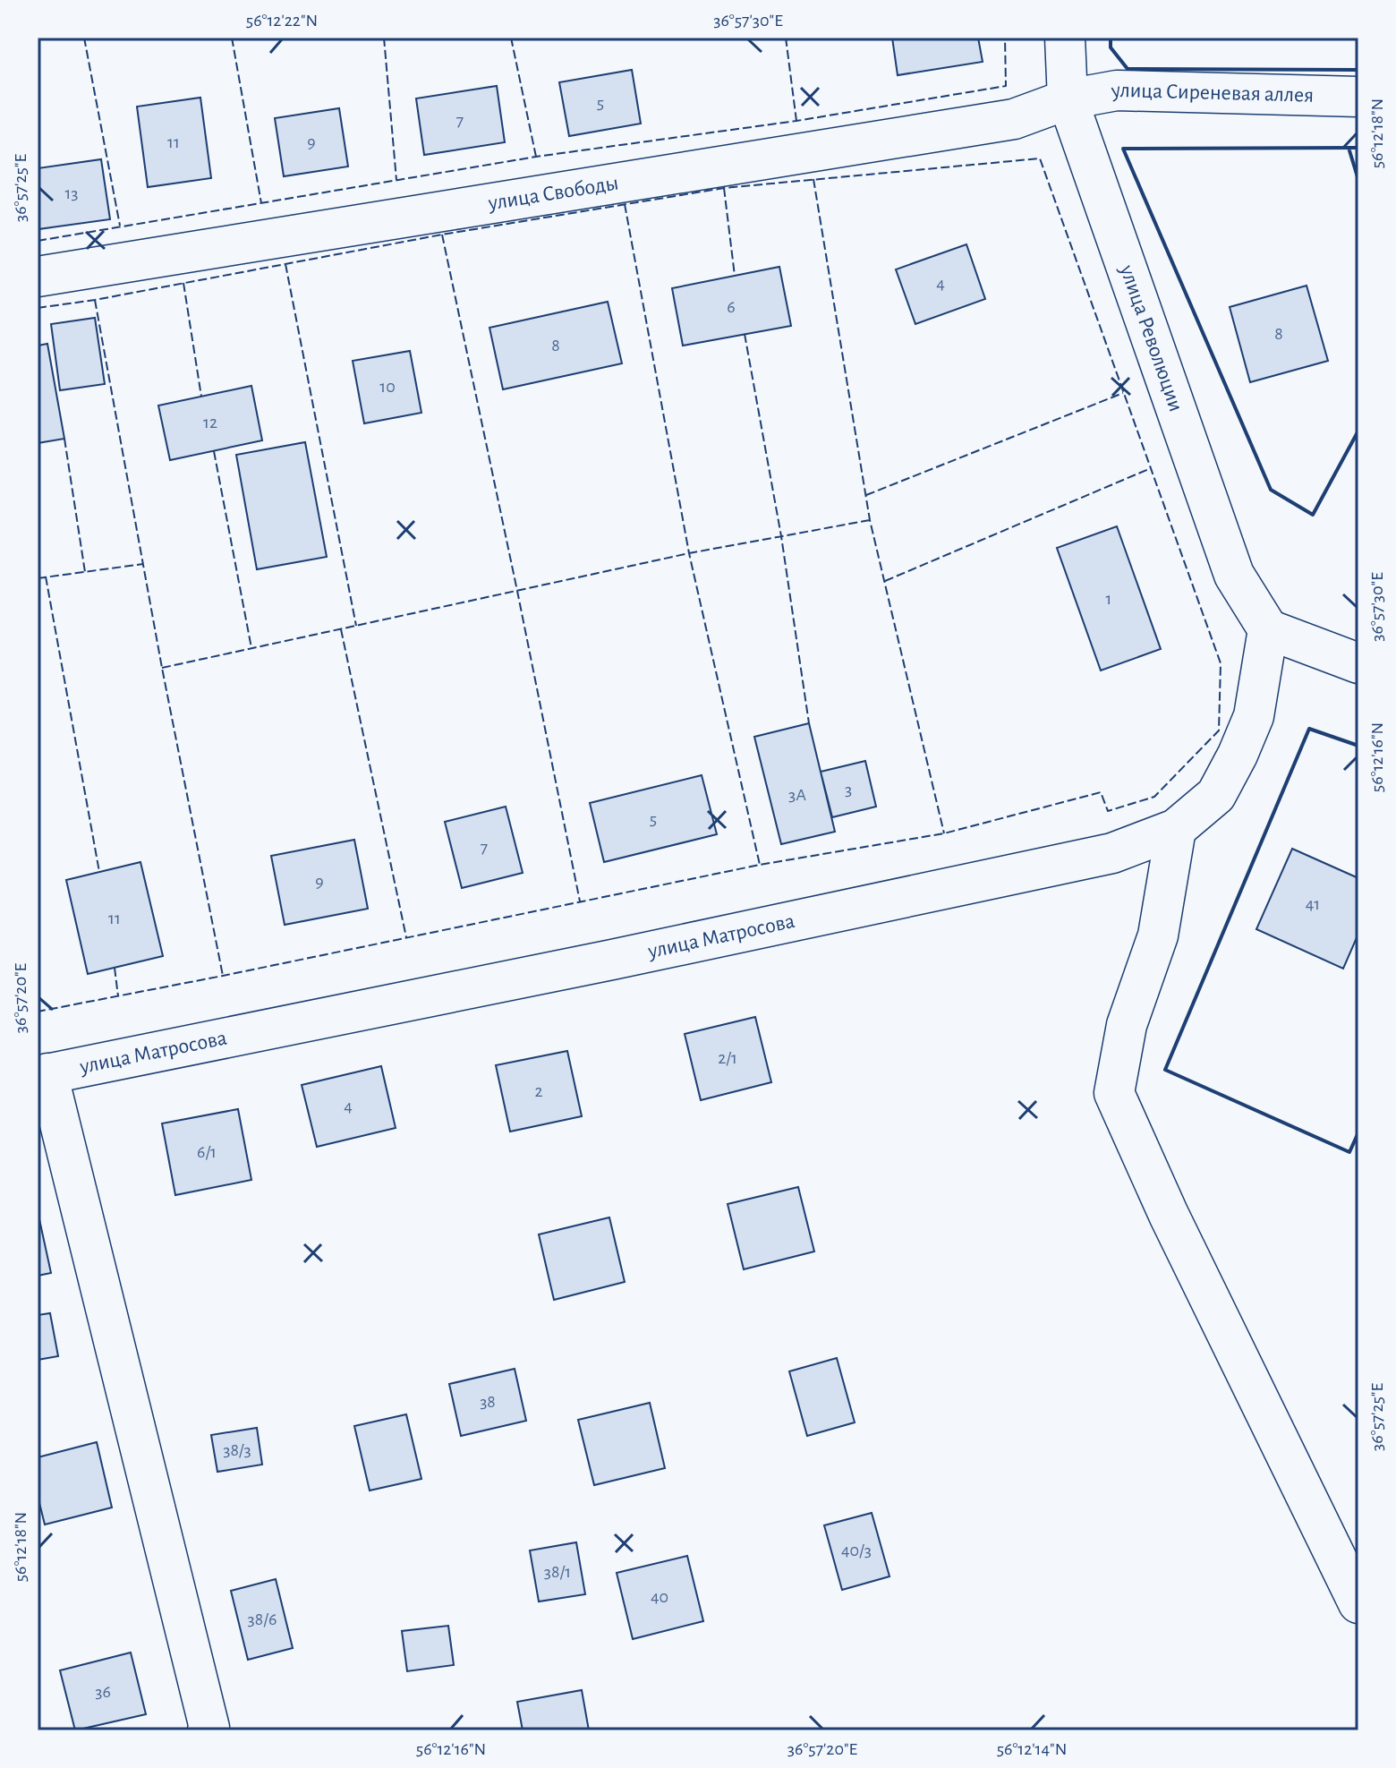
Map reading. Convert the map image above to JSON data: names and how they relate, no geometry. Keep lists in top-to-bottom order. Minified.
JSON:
{"streets":{"street":["улица Сиреневая аллея","улица Свободы","улица Революции","улица Матросова"]},"crossings":[["улица Сиреневая аллея","улица Свободы"],["улица Сиреневая аллея","улица Революции"],["улица Свободы","улица Революции"],["улица Революции","улица Матросова"]],"house_numbers":["5","7","11","9","13","4","6","8","8","10","12","1","3","3А","5","7","9","41","11","2/1","2","4","6/1","38","38/3","40/3","38/1","40","38/6","36"],"coordinates":["56°12'22\"N","36°57'30\"E","56°12'18\"N","36°57'25\"E","56°12'16\"N","36°57'20\"E","56°12'14\"N"]}
